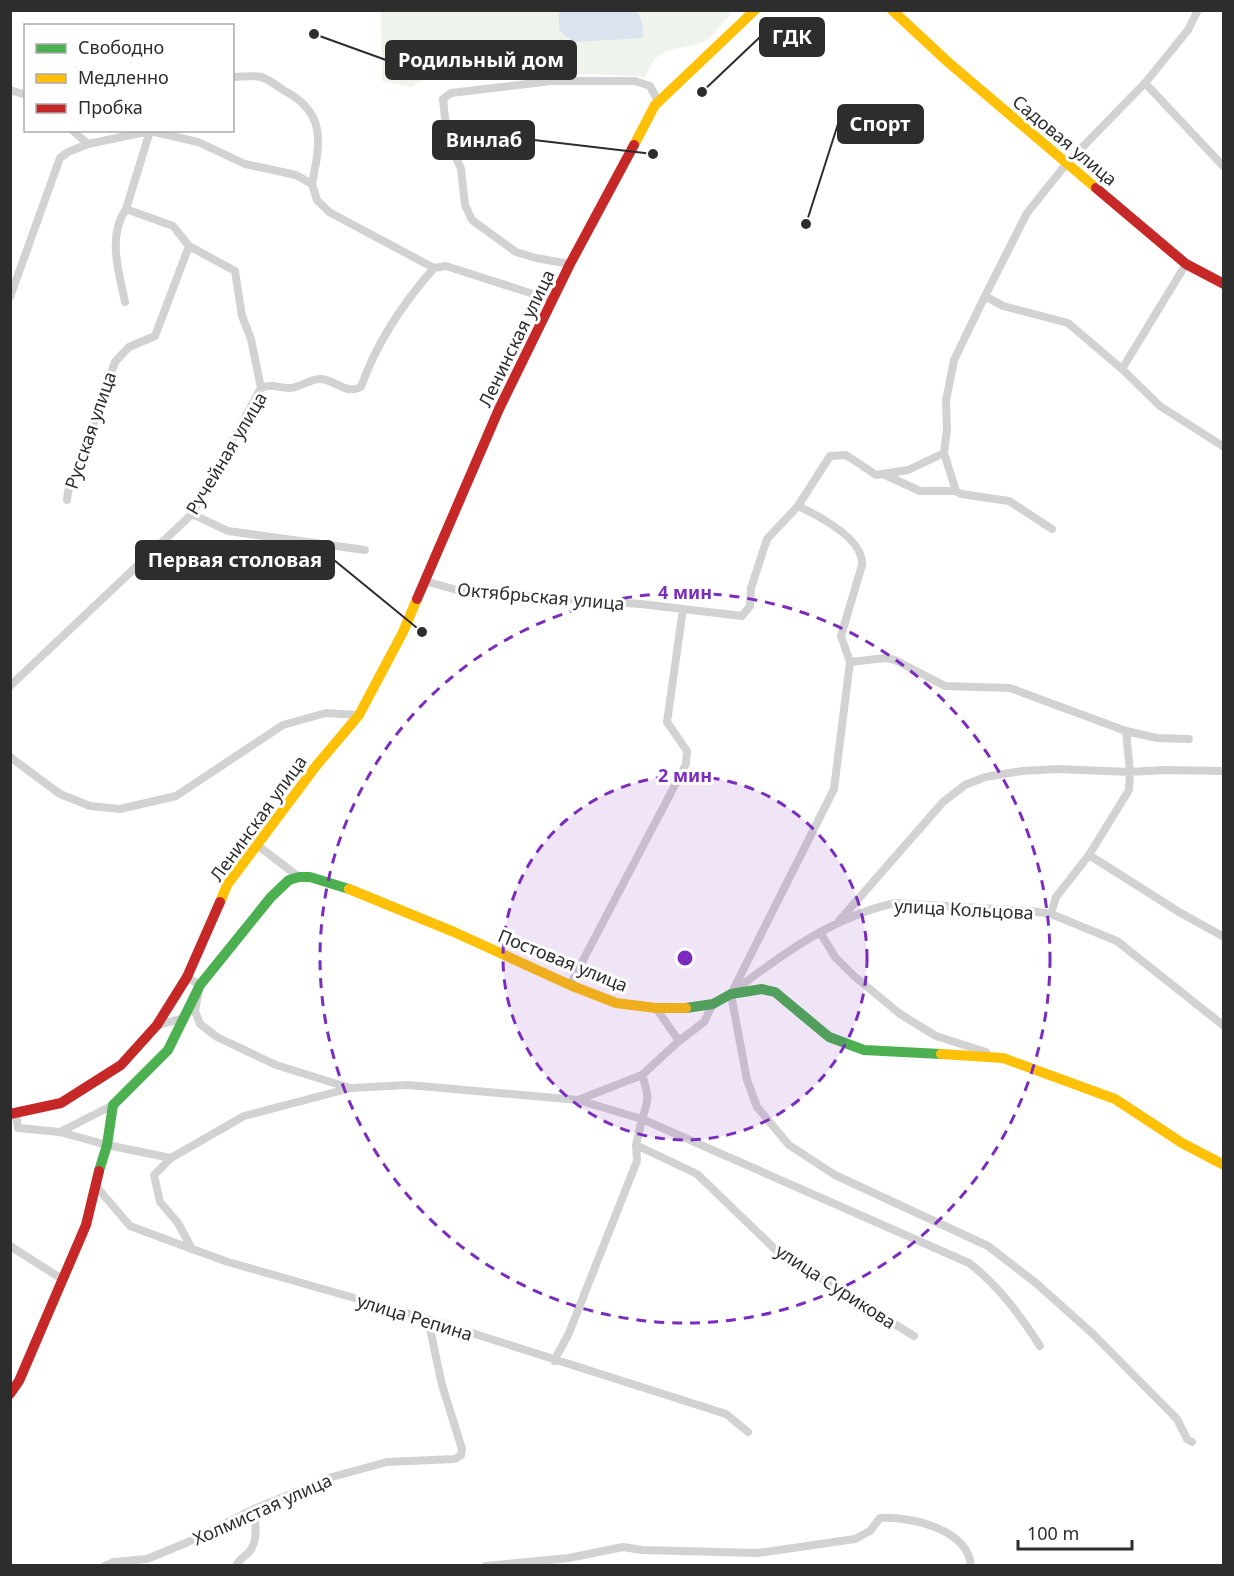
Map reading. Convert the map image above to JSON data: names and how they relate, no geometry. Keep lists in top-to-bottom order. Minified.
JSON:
{"streets":{"street":["Садовая улица","Ленинская улица","Русская улица","Ручейная улица","Октябрьская улица","улица Кольцова","Постовая улица","улица Сурикова","улица Репина","Холмистая улица"]},"crossings":[["Ленинская улица","Октябрьская улица"],["улица Кольцова","Постовая улица"],["улица Репина","Холмистая улица"]],"places":["Родильный дом","ГДК","Винлаб","Спорт","Первая столовая"],"legend":["Свободно","Медленно","Пробка"],"scale_bar":"100 m","rings":["4 мин","2 мин"]}
